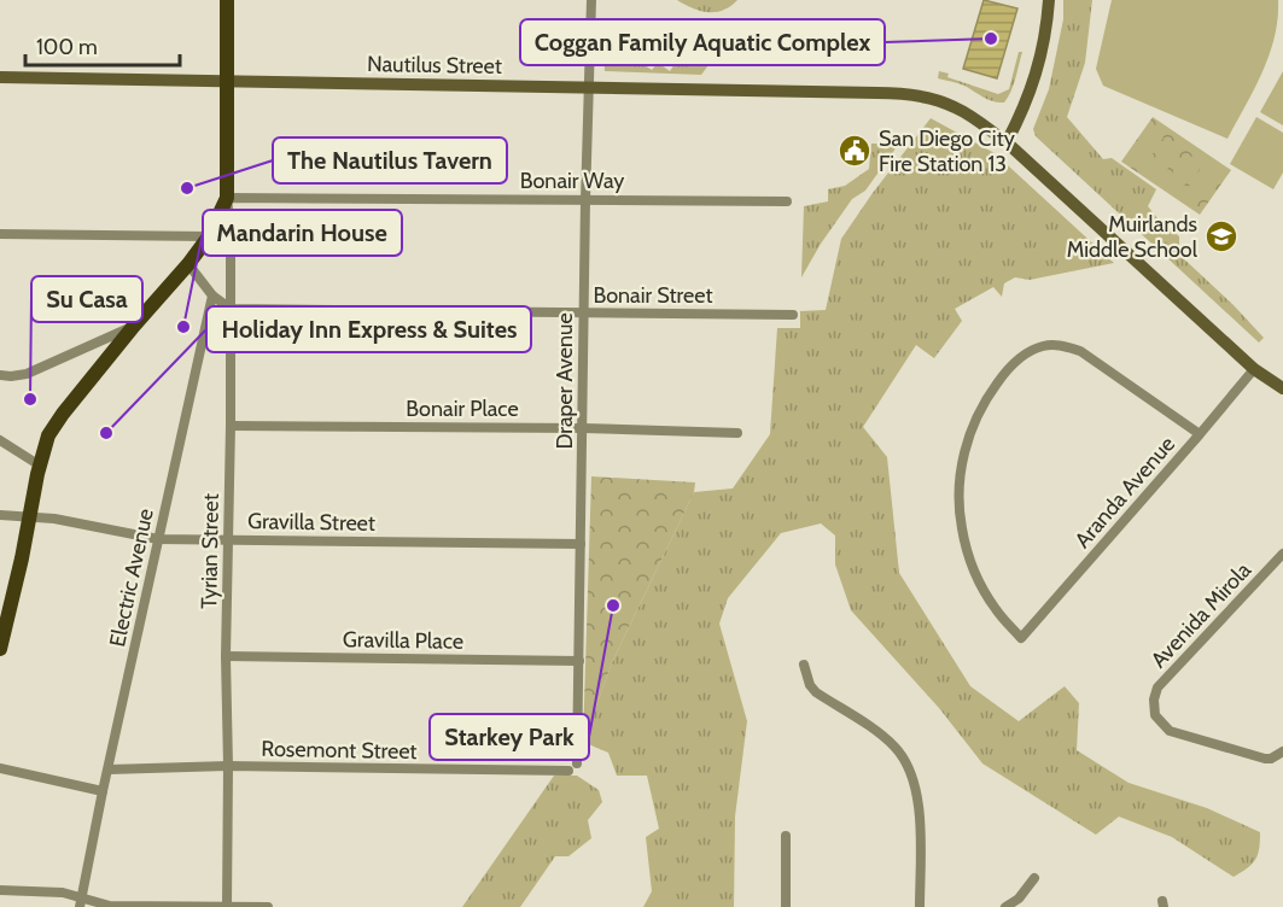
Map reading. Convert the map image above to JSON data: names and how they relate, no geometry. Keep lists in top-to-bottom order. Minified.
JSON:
{"streets":{"main road":["Nautilus Street"],"street":["Bonair Way","Bonair Street","Draper Avenue","Bonair Place","Aranda Avenue","Gravilla Street","Tyrian Street","Electric Avenue","Avenida Mirola","Gravilla Place","Rosemont Street"]},"crossings":[["Nautilus Street","Draper Avenue"],["Nautilus Street","Aranda Avenue"],["Bonair Way","Draper Avenue"],["Bonair Way","Tyrian Street"],["Bonair Street","Draper Avenue"],["Bonair Street","Tyrian Street"],["Draper Avenue","Bonair Place"],["Draper Avenue","Gravilla Street"],["Draper Avenue","Gravilla Place"],["Bonair Place","Tyrian Street"],["Gravilla Street","Tyrian Street"],["Gravilla Street","Electric Avenue"],["Tyrian Street","Gravilla Place"],["Tyrian Street","Rosemont Street"],["Electric Avenue","Rosemont Street"]],"places":{"other":["Coggan Family Aquatic Complex","The Nautilus Tavern","Mandarin House","Su Casa","Holiday Inn Express & Suites","Starkey Park"],"public building":["San Diego City Fire Station 13"],"school or university":["Muirlands Middle School"]},"scale_bar":"100 m"}
